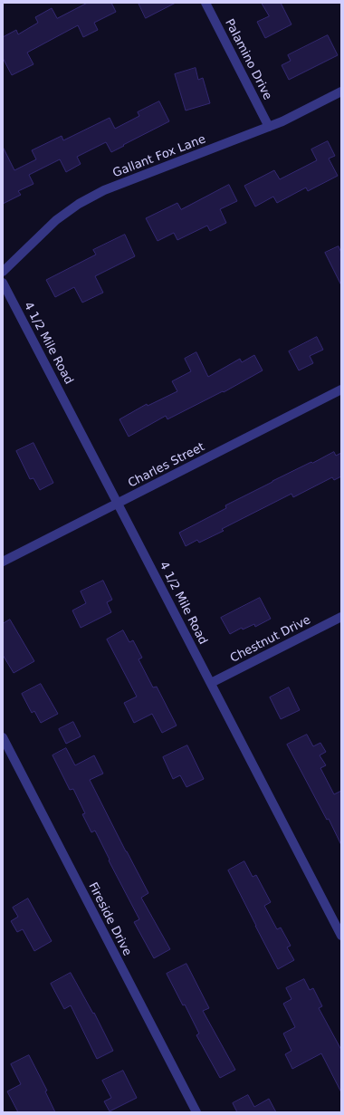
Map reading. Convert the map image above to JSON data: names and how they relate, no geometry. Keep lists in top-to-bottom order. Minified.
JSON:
{"streets":{"street":["Palamino Drive","Gallant Fox Lane","4 1/2 Mile Road","Charles Street","Chestnut Drive","Fireside Drive"]},"crossings":[["Palamino Drive","Gallant Fox Lane"],["4 1/2 Mile Road","Charles Street"],["4 1/2 Mile Road","Chestnut Drive"]]}
